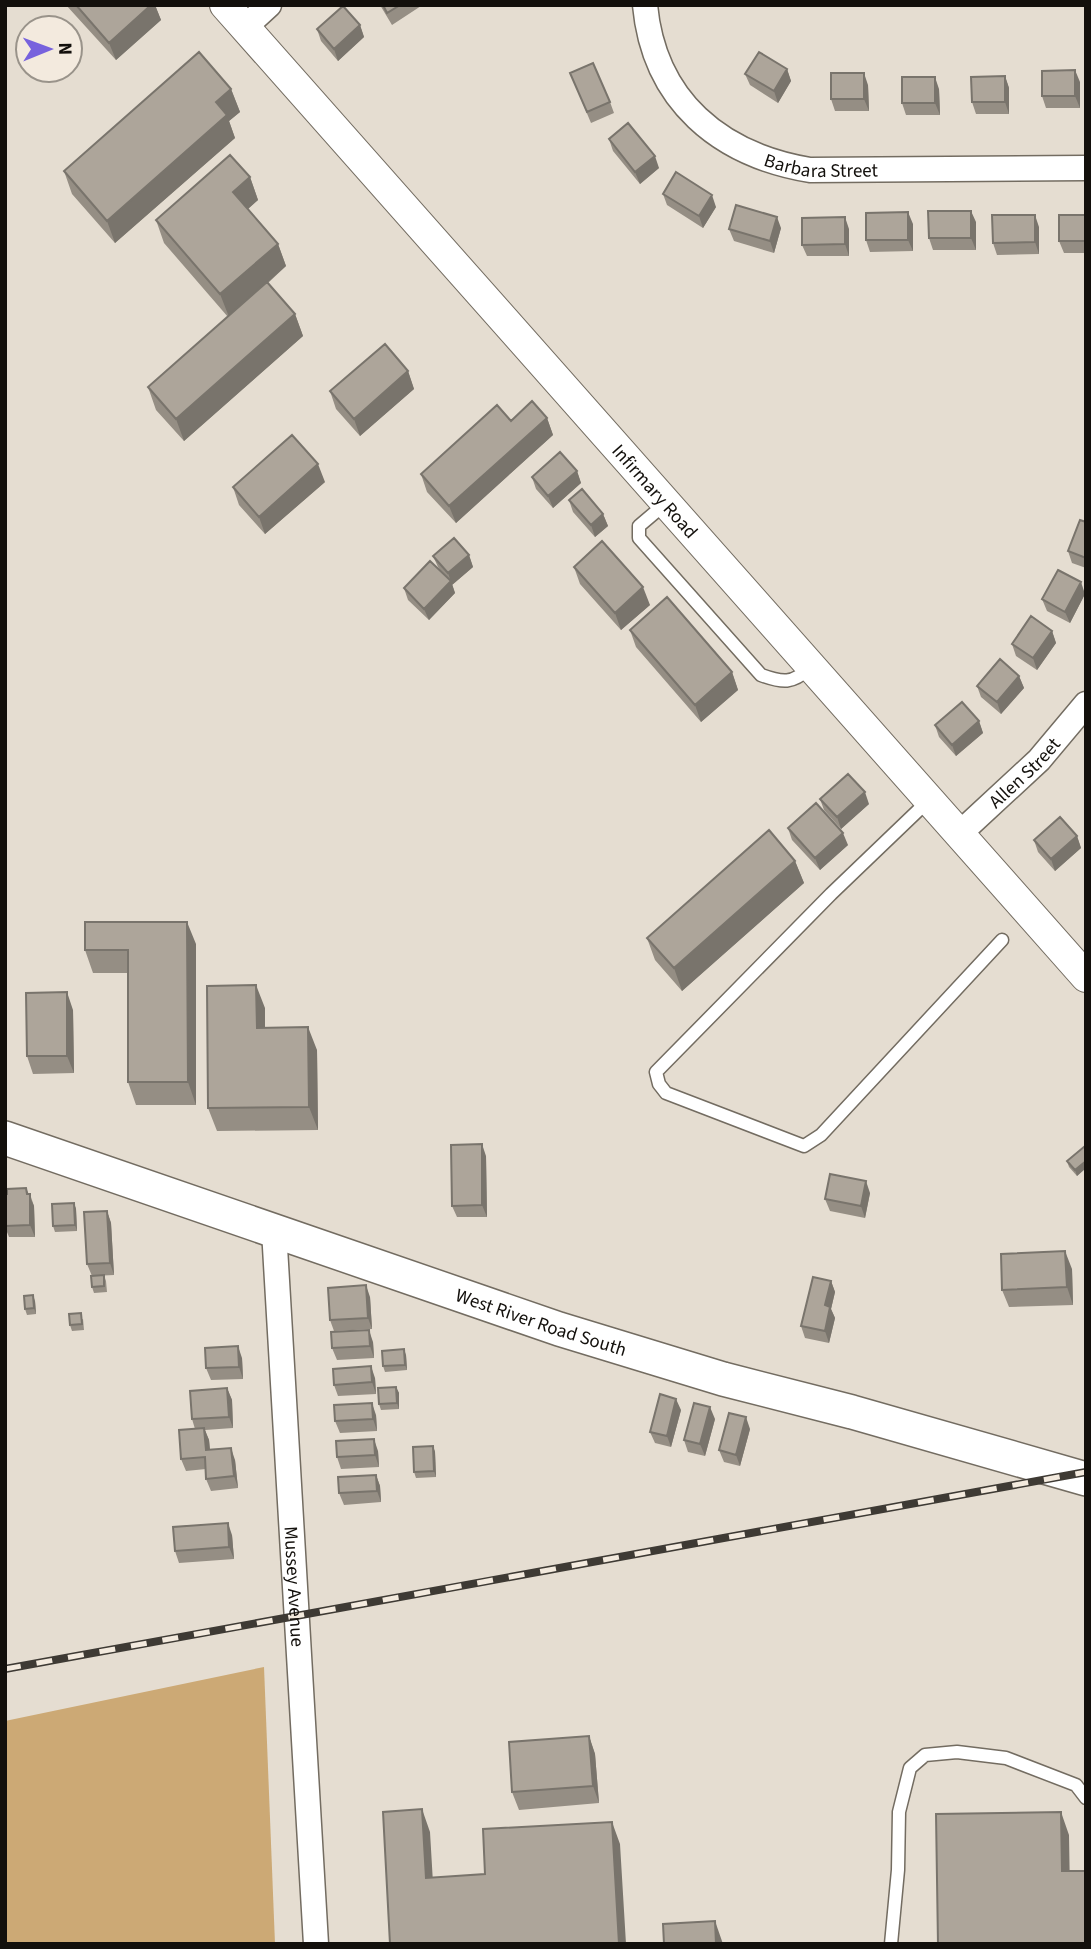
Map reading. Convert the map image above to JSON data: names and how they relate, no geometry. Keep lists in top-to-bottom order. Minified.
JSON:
{"streets":{"main road":["West River Road South"],"street":["Barbara Street","Infirmary Road","Allen Street","Mussey Avenue"]},"crossings":[["Infirmary Road","Allen Street"],["West River Road South","Mussey Avenue"]],"north":"right"}
